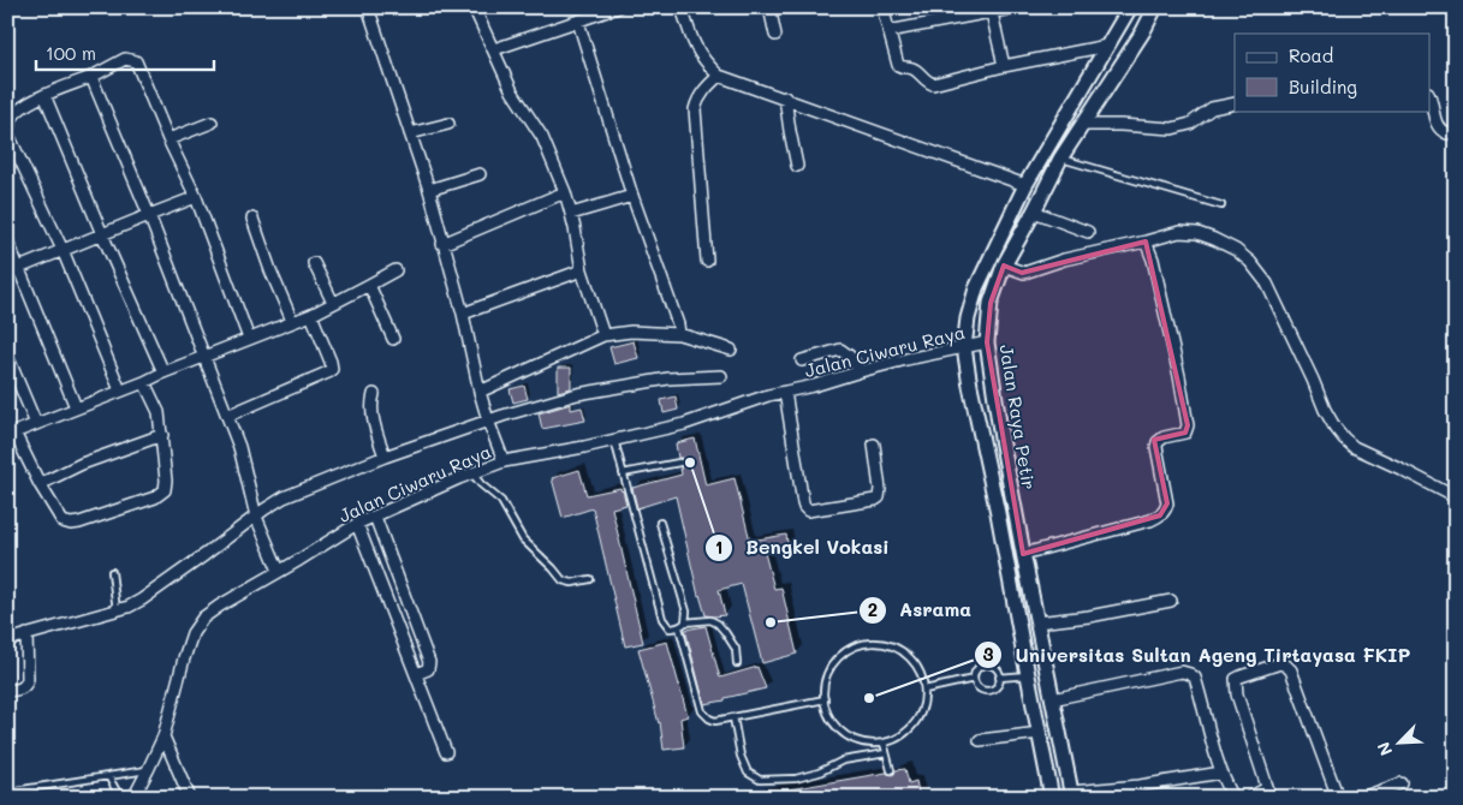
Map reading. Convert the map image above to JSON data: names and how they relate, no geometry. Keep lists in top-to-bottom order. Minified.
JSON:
{"streets":{"main road":["Jalan Raya Petir"],"street":["Jalan Ciwaru Raya"]},"crossings":[["Jalan Ciwaru Raya","Jalan Raya Petir"]],"places":["Bengkel Vokasi","Asrama","Universitas Sultan Ageng Tirtayasa FKIP"],"legend":["Road","Building"],"scale_bar":"100 m","north":"bottom left"}
